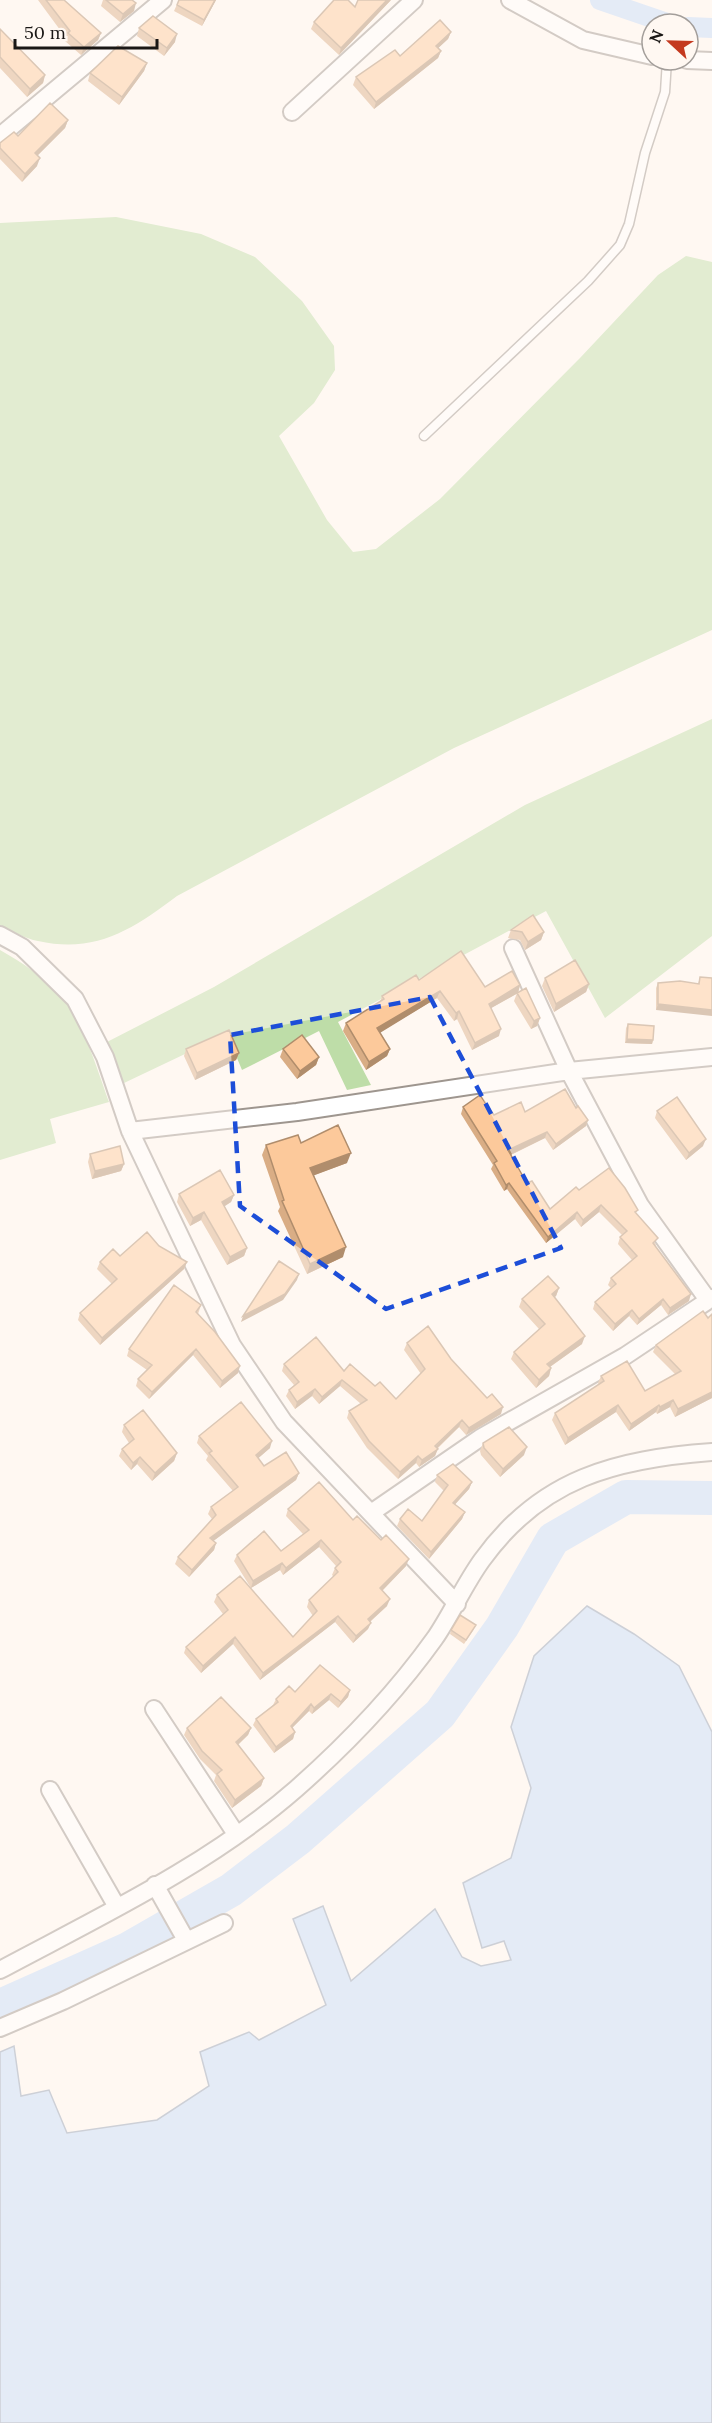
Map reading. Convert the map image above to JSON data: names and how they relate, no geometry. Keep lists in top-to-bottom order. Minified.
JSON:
{"scale_bar":"50 m","north":"left"}
